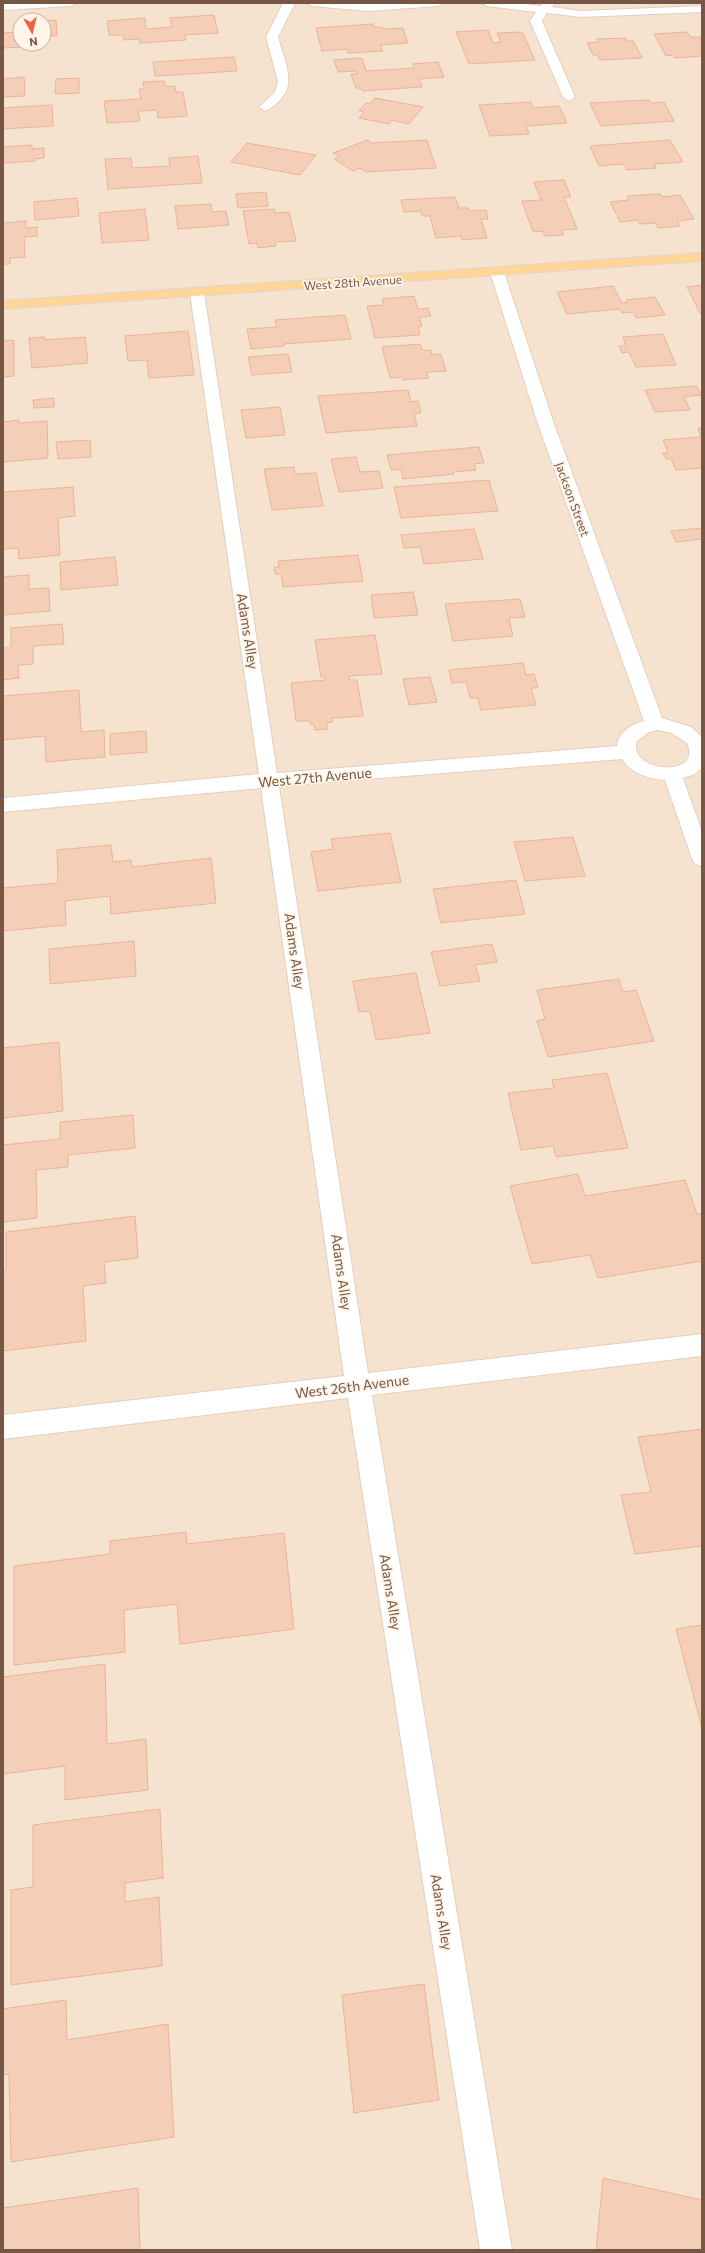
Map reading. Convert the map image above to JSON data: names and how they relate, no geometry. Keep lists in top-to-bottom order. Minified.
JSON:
{"streets":{"main road":["West 28th Avenue"],"street":["Jackson Street","Adams Alley","West 27th Avenue","West 26th Avenue"]},"crossings":[["West 28th Avenue","Jackson Street"],["West 28th Avenue","Adams Alley"],["Jackson Street","West 27th Avenue"],["Adams Alley","West 27th Avenue"],["Adams Alley","West 26th Avenue"]],"north":"bottom"}
